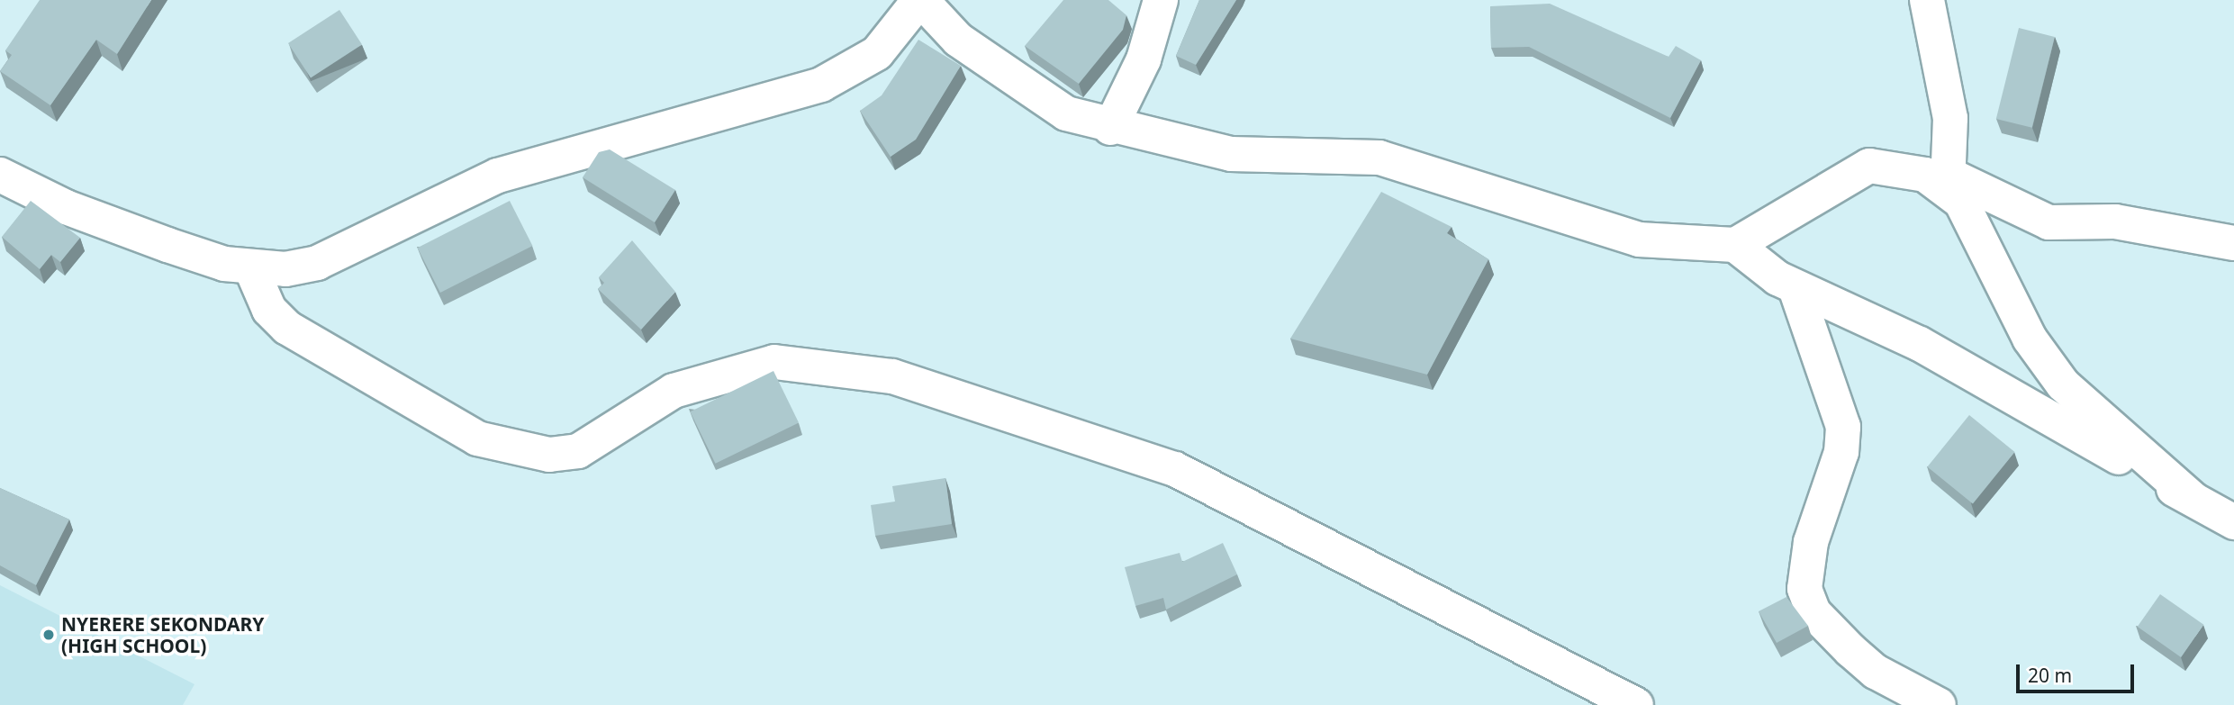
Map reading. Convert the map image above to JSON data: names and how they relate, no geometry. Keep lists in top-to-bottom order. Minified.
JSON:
{"places":["NYERERE SEKONDARY (HIGH SCHOOL)"],"scale_bar":"20 m"}
